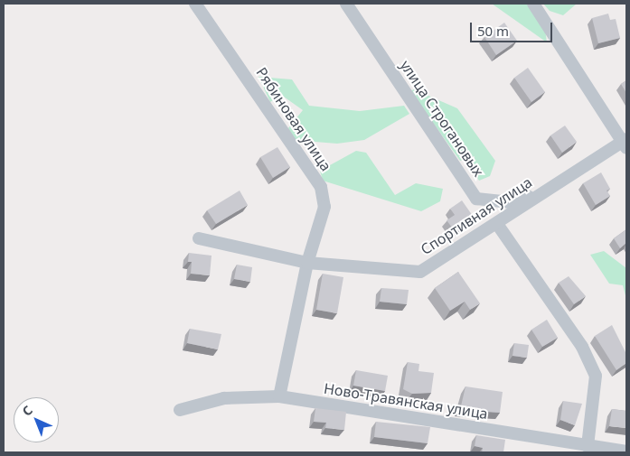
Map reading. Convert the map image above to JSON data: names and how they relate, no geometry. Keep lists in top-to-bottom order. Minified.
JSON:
{"streets":{"street":["улица Строгановых","Рябиновая улица","Спортивная улица","Ново-Травянская улица"]},"crossings":[["улица Строгановых","Спортивная улица"],["Рябиновая улица","Спортивная улица"],["Рябиновая улица","Ново-Травянская улица"]],"scale_bar":"50 m","north":"top left"}
